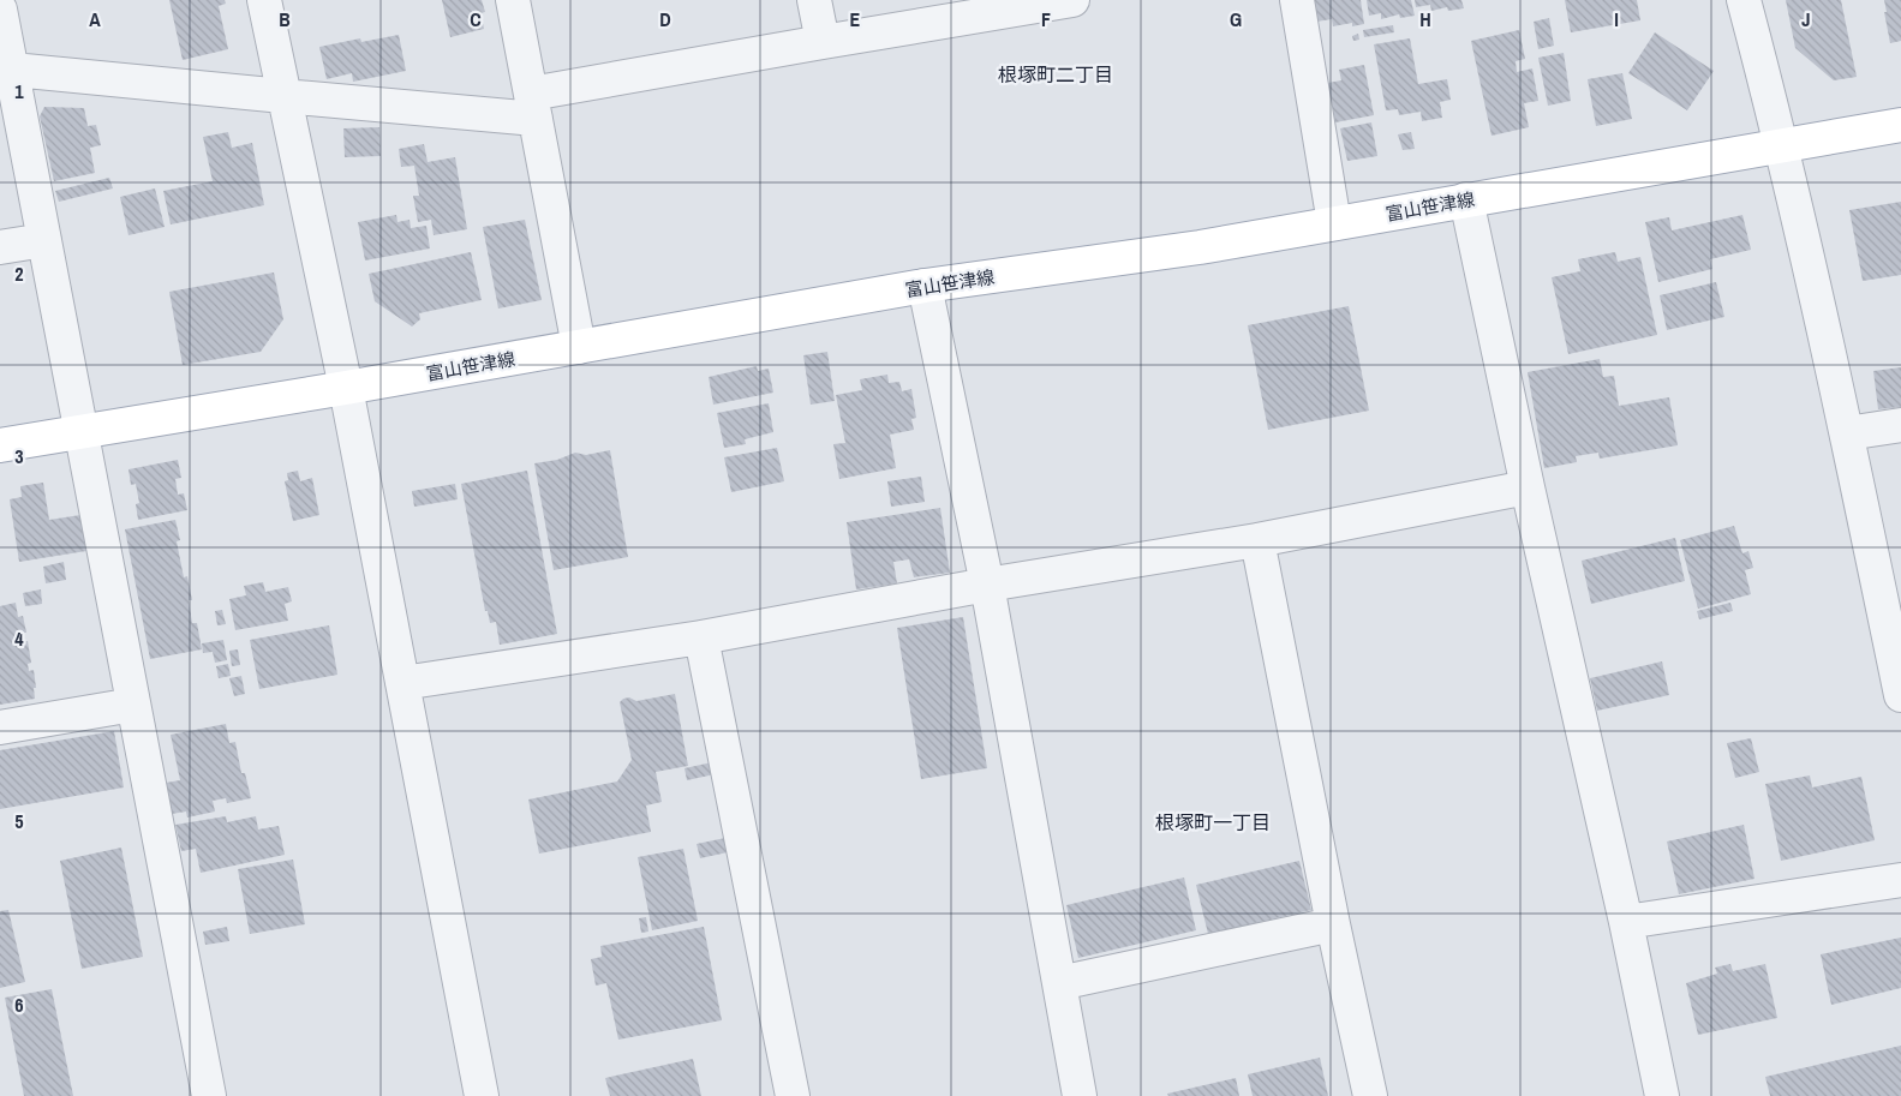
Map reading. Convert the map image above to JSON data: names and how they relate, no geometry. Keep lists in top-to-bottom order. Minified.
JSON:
{"streets":{"main road":["富山笹津線"]},"districts":["根塚町二丁目","根塚町一丁目"],"grid":{"columns":["A","B","C","D","E","F","G","H","I","J"],"rows":["1","2","3","4","5","6"]}}
